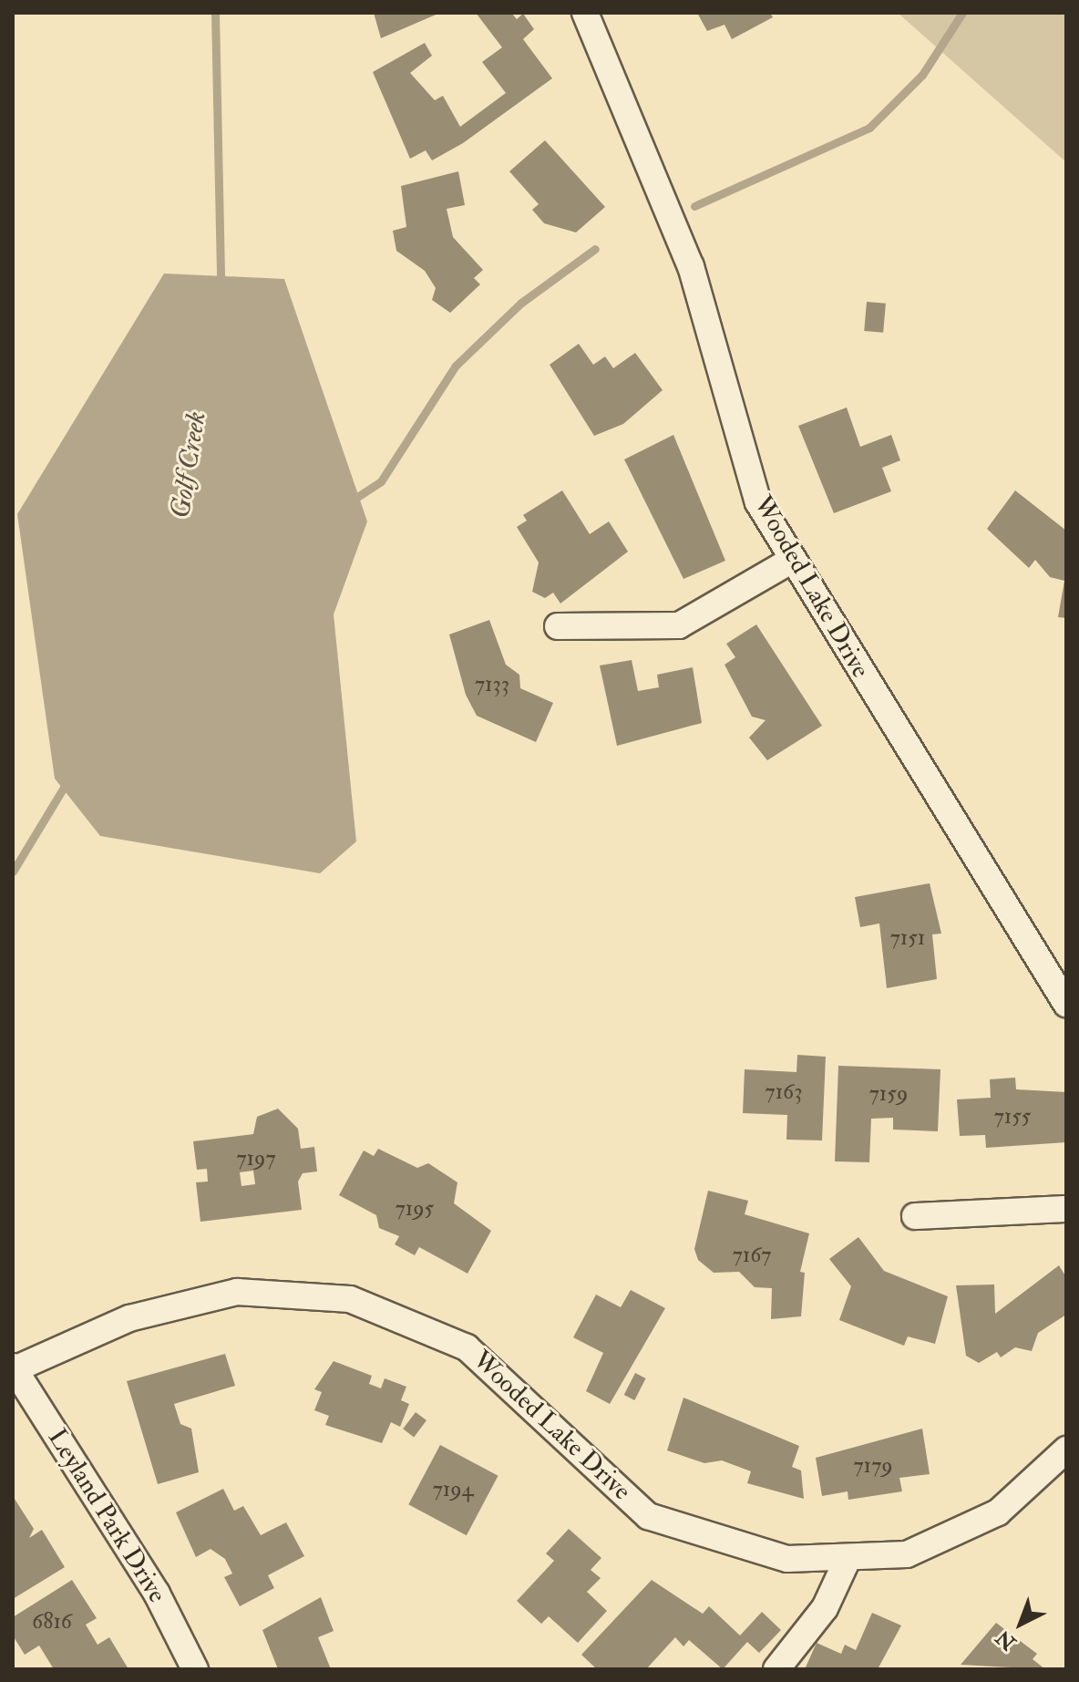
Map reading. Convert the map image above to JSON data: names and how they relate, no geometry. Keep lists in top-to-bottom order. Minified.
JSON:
{"streets":{"street":["Wooded Lake Drive","Leyland Park Drive"]},"crossings":[["Wooded Lake Drive","Leyland Park Drive"]],"water":["Golf Creek"],"house_numbers":["7133","7151","7163","7159","7155","7197","7195","7167","7179","7194","6816"],"north":"bottom left"}
